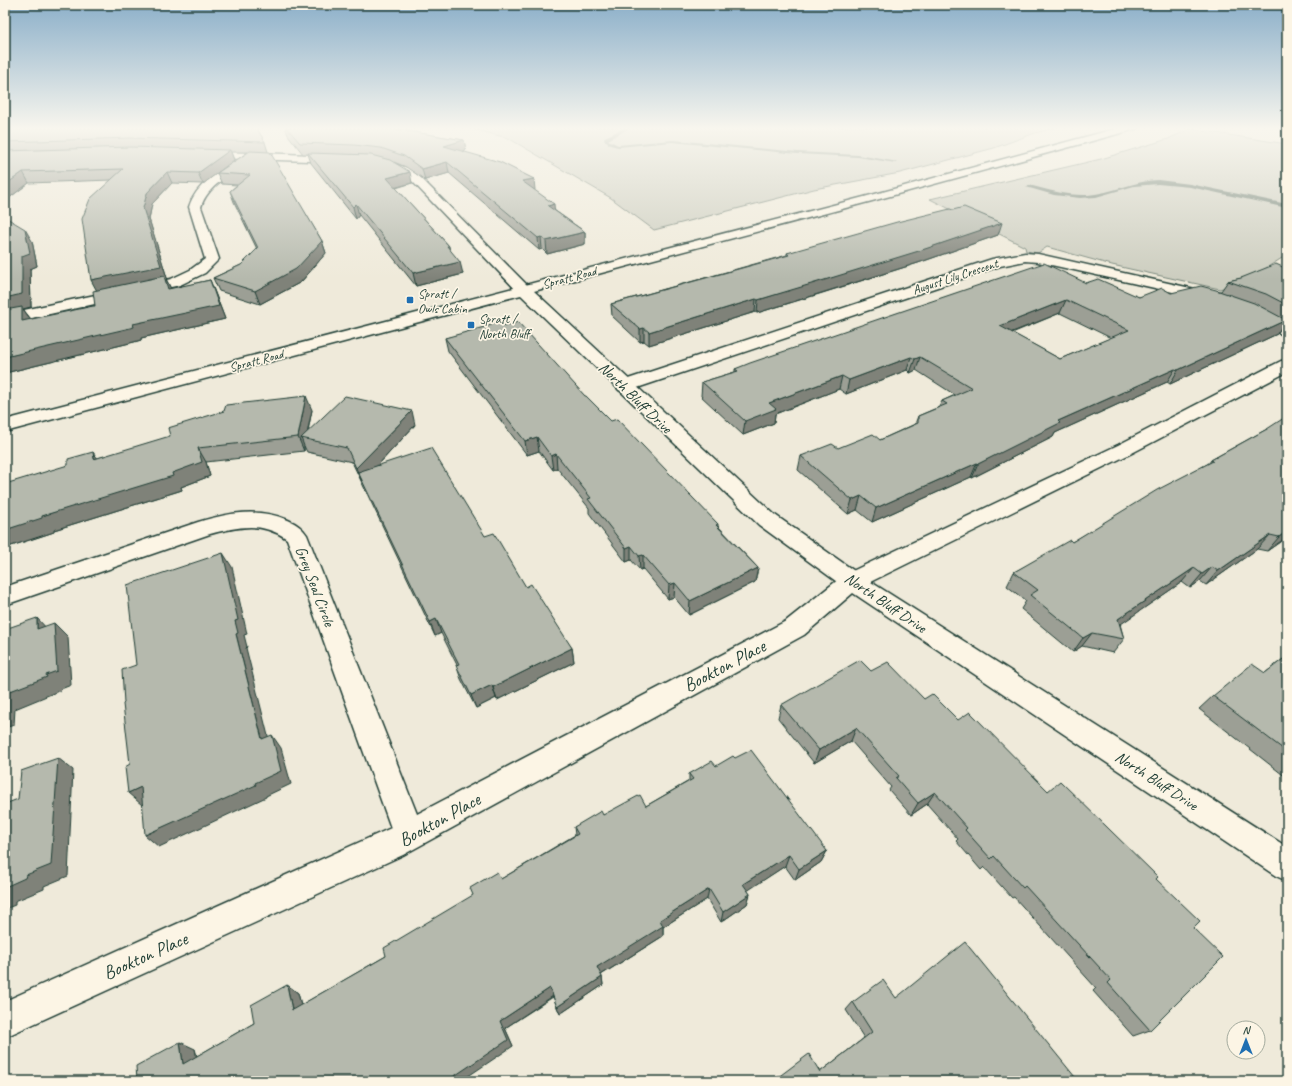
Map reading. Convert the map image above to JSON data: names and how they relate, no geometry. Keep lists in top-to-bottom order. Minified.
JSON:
{"streets":{"street":["August Lily Crescent","Spratt Road","North Bluff Drive","Grey Seal Circle","Bookton Place"]},"crossings":[["August Lily Crescent","North Bluff Drive"],["Spratt Road","North Bluff Drive"],["North Bluff Drive","Bookton Place"],["Grey Seal Circle","Bookton Place"]],"places":{"transit":["Spratt / Owls Cabin","Spratt / North Bluff"]},"north":"top"}
